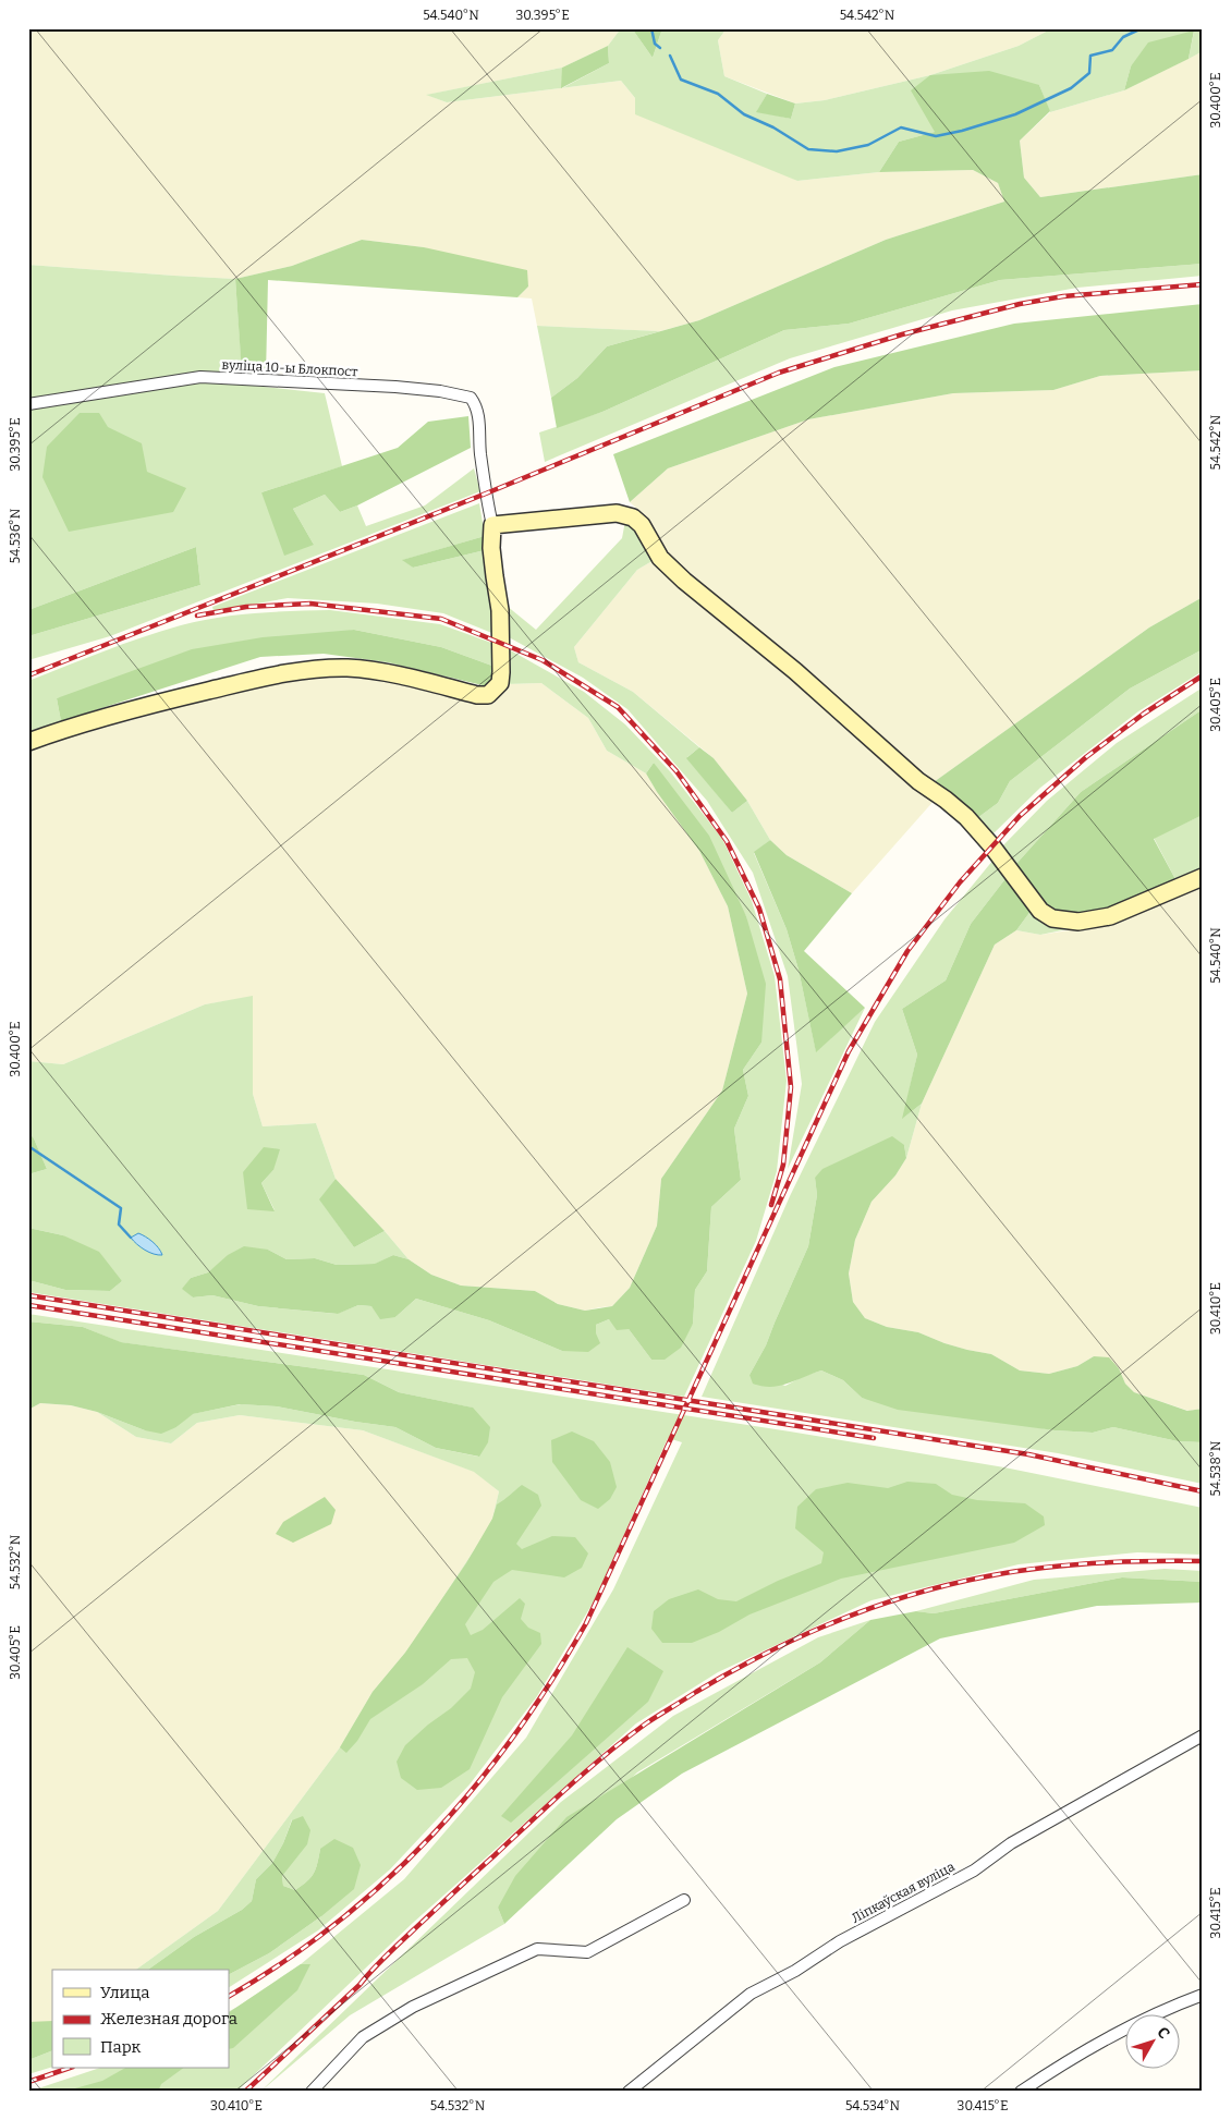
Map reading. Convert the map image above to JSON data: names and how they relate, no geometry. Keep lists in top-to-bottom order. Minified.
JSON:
{"streets":{"street":["вуліца 10-ы Блокпост","Ліпкаўская вуліца"]},"legend":["Улица","Железная дорога","Парк"],"north":"top right","coordinates":["54.540°N","30.395°E","54.542°N","30.400°E","54.536°N","30.405°E","30.410°E","54.538°N","54.532°N","30.415°E","54.534°N"]}
